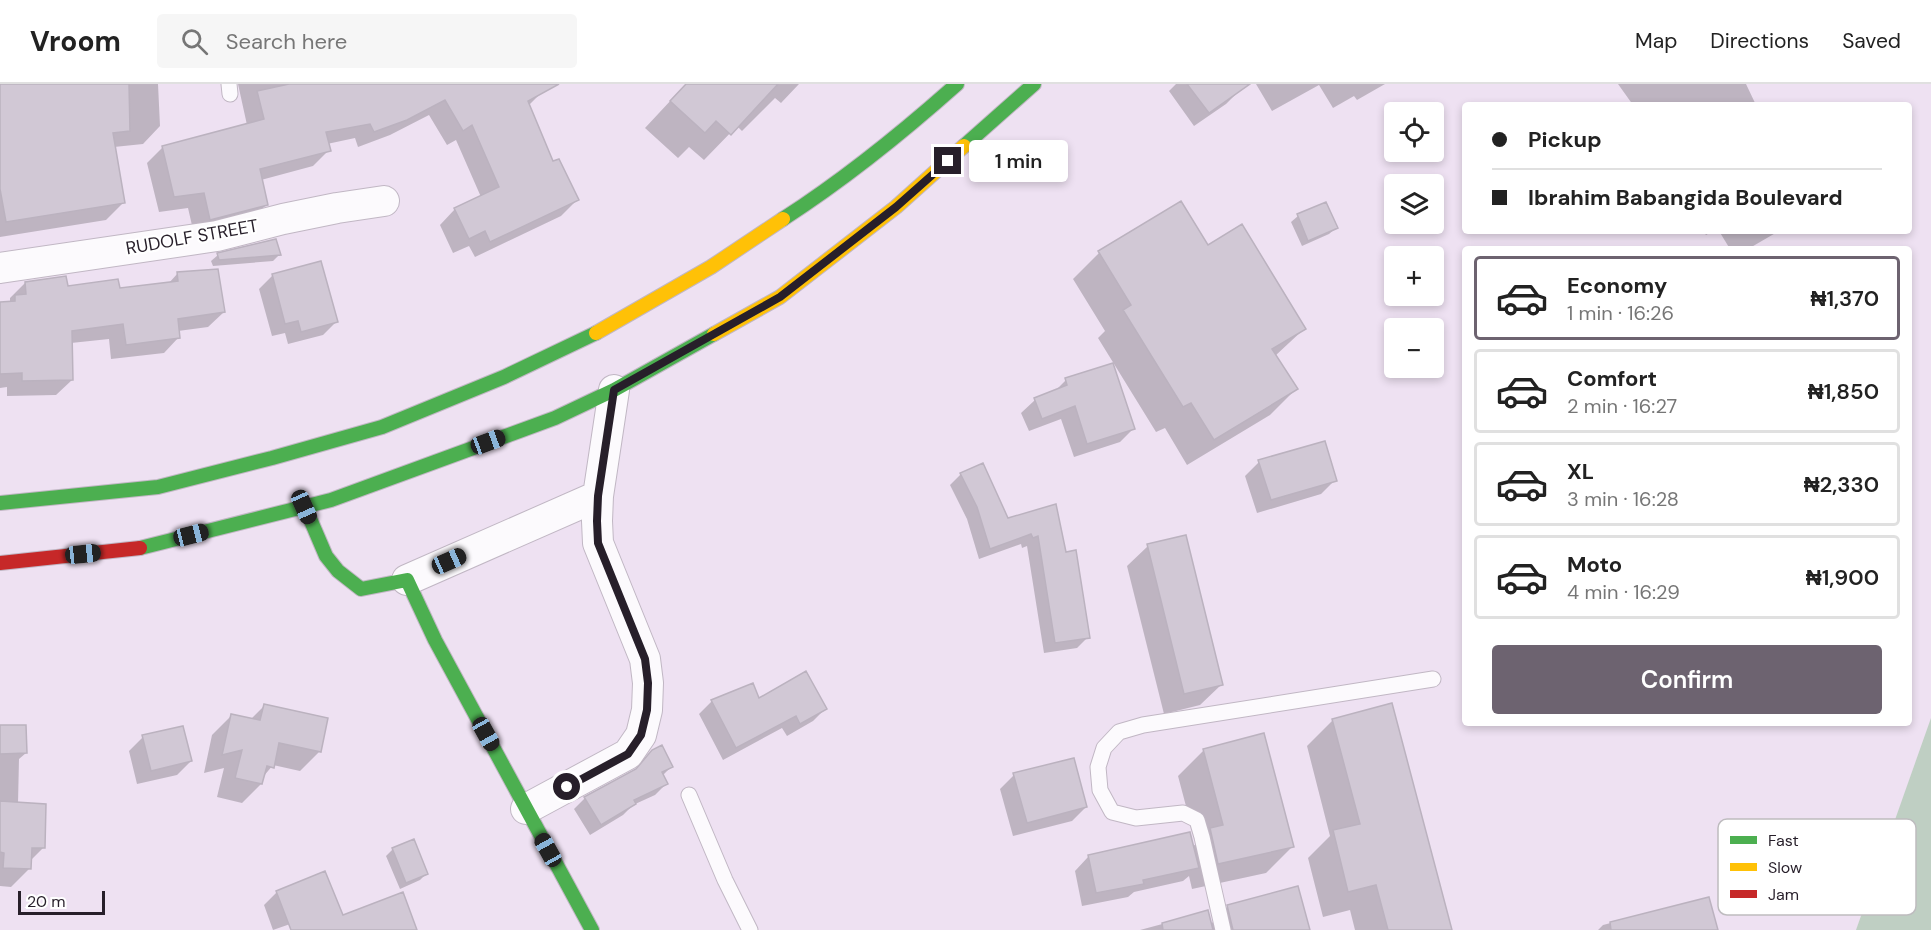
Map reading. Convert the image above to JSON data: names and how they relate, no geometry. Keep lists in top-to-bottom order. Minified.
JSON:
{"streets":{"street":["RUDOLF STREET"]},"legend":["Fast","Slow","Jam"],"scale_bar":"20 m","page":{"header":"Vroom","search":"Search here","nav":["Map","Directions","Saved"],"map_buttons":["+","−"],"banner":["Pickup","Ibrahim Babangida Boulevard"],"bubble":"1 min","list":[{"name":"Economy","note":"1 min · 16:26","value":"₦1,370"},{"name":"Comfort","note":"2 min · 16:27","value":"₦1,850"},{"name":"XL","note":"3 min · 16:28","value":"₦2,330"},{"name":"Moto","note":"4 min · 16:29","value":"₦1,900"}],"buttons":"Confirm","scale":"20 m"}}
